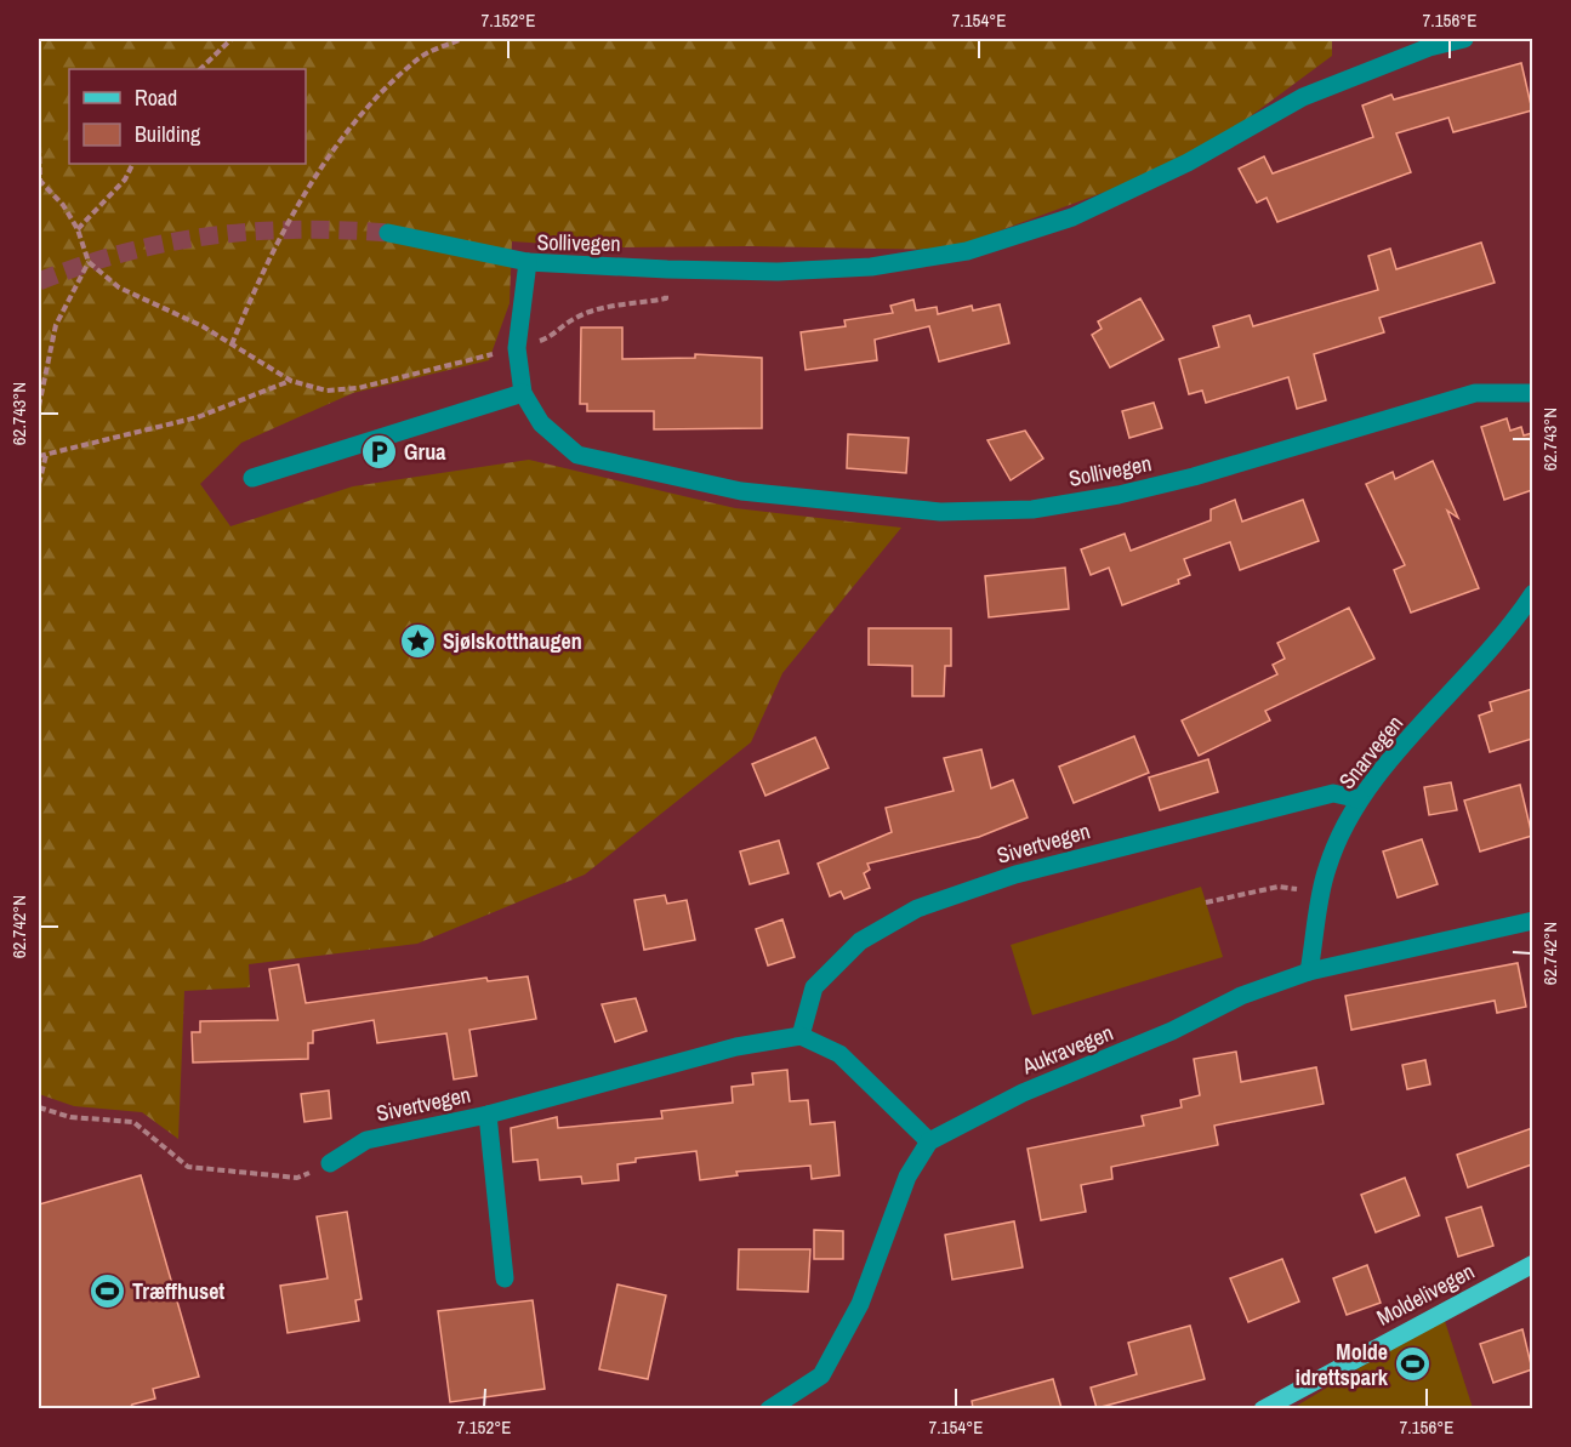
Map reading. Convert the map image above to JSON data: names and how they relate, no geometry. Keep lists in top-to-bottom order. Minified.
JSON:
{"streets":{"main road":["Moldelivegen"],"street":["Sollivegen","Snarvegen","Sivertvegen","Aukravegen"]},"crossings":[["Snarvegen","Sivertvegen"],["Snarvegen","Aukravegen"]],"places":{"parking":["Grua"],"place":["Sjølskotthaugen"],"sports":["Træffhuset","Molde idrettspark"]},"legend":["Road","Building"],"coordinates":["7.152°E","7.154°E","7.156°E","62.743°N","62.742°N"]}
